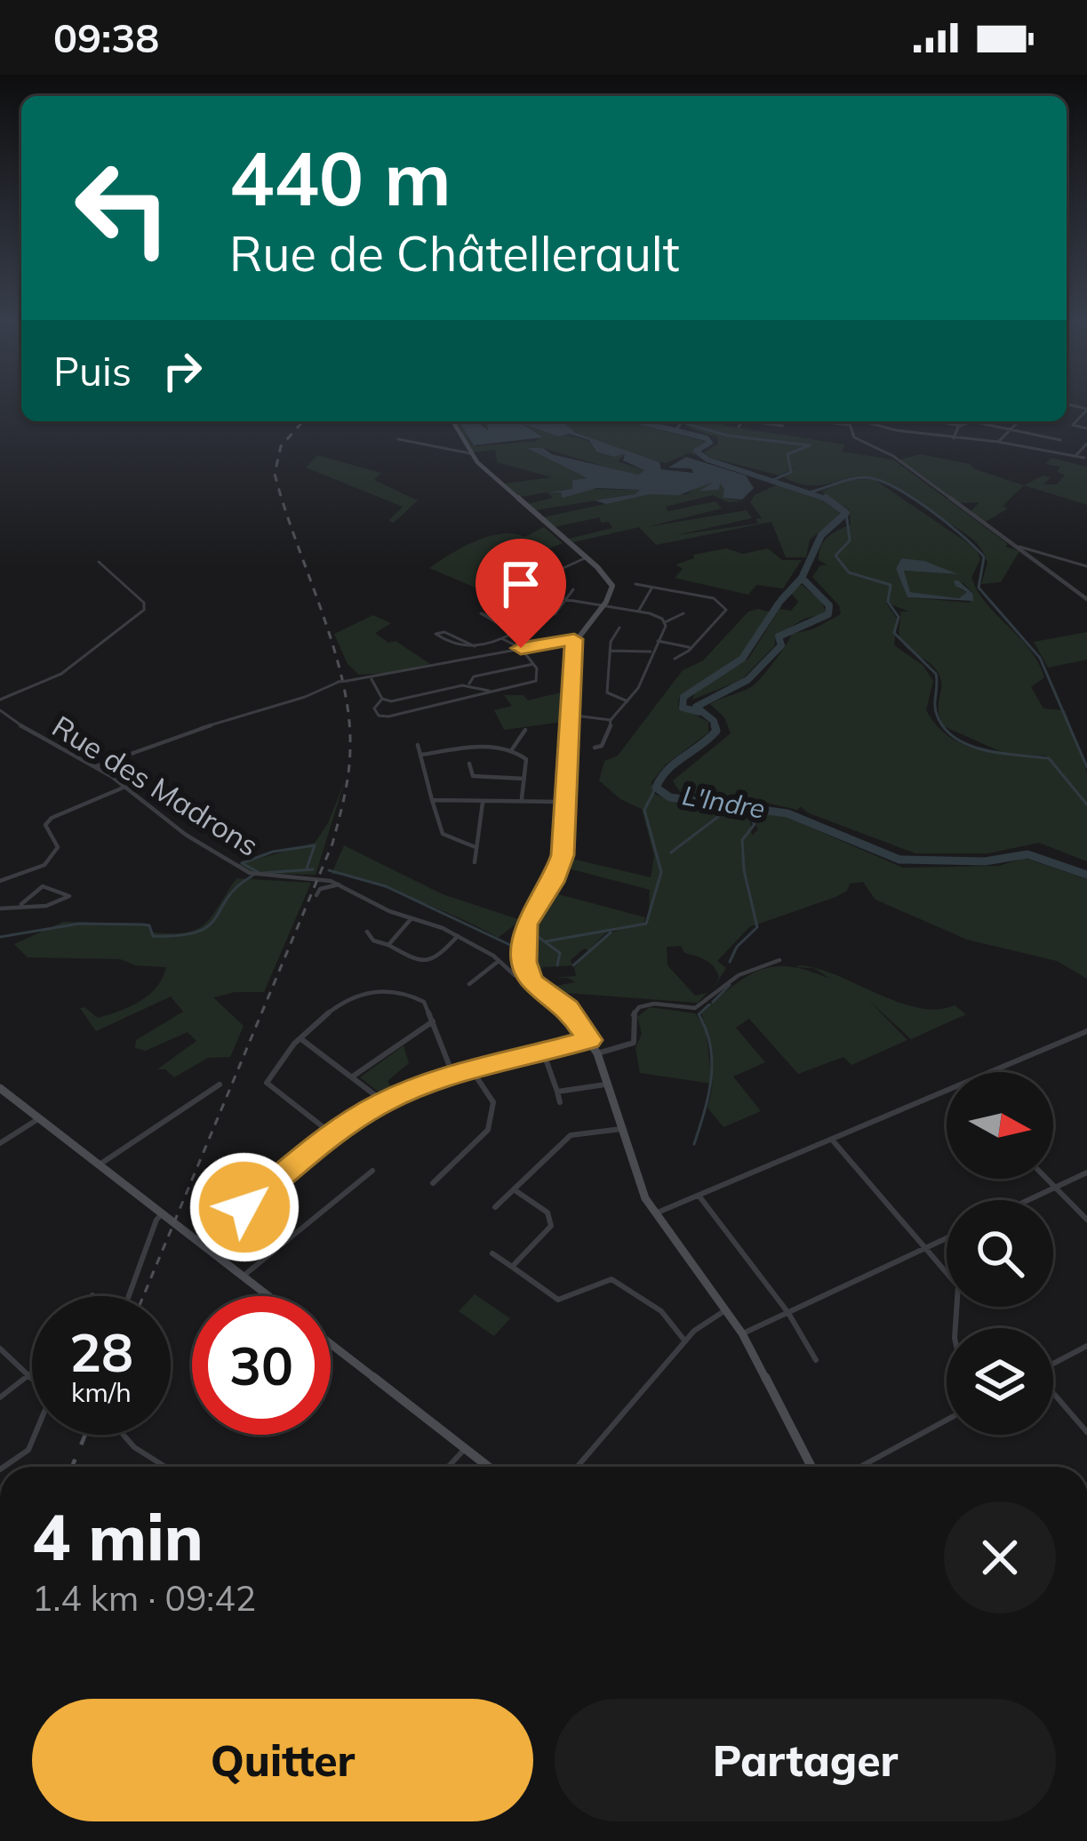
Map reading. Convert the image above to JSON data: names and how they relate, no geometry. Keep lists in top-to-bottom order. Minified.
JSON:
{"streets":{"street":["Rue des Madrons"]},"water":["L'Indre"],"north":"right","page":{"status":"09:38","turn":["440 m","Rue de Châtellerault"],"then":"Puis","speed":"28 km/h","limit":"30","heading":["4 min","1.4 km · 09:42"],"buttons":["Quitter","Partager"]}}
